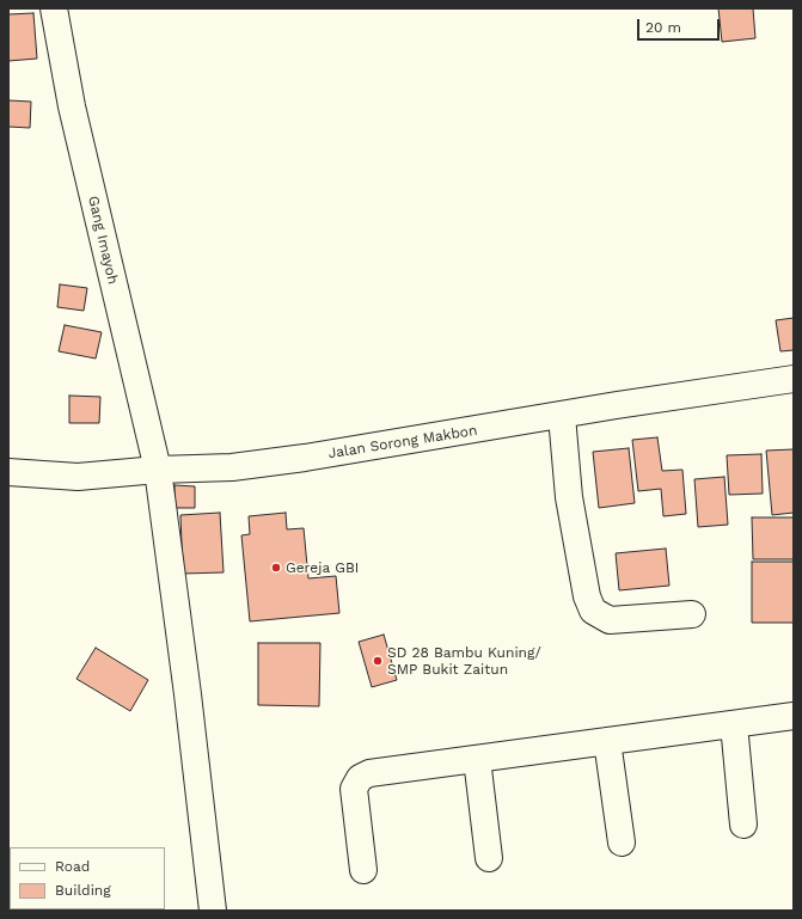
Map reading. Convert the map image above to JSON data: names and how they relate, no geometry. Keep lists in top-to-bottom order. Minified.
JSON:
{"streets":{"main road":["Gang Imayoh","Jalan Sorong Makbon"]},"crossings":[["Gang Imayoh","Jalan Sorong Makbon"]],"places":["Gereja GBI","SD 28 Bambu Kuning/ SMP Bukit Zaitun"],"legend":["Road","Building"],"scale_bar":"20 m"}
